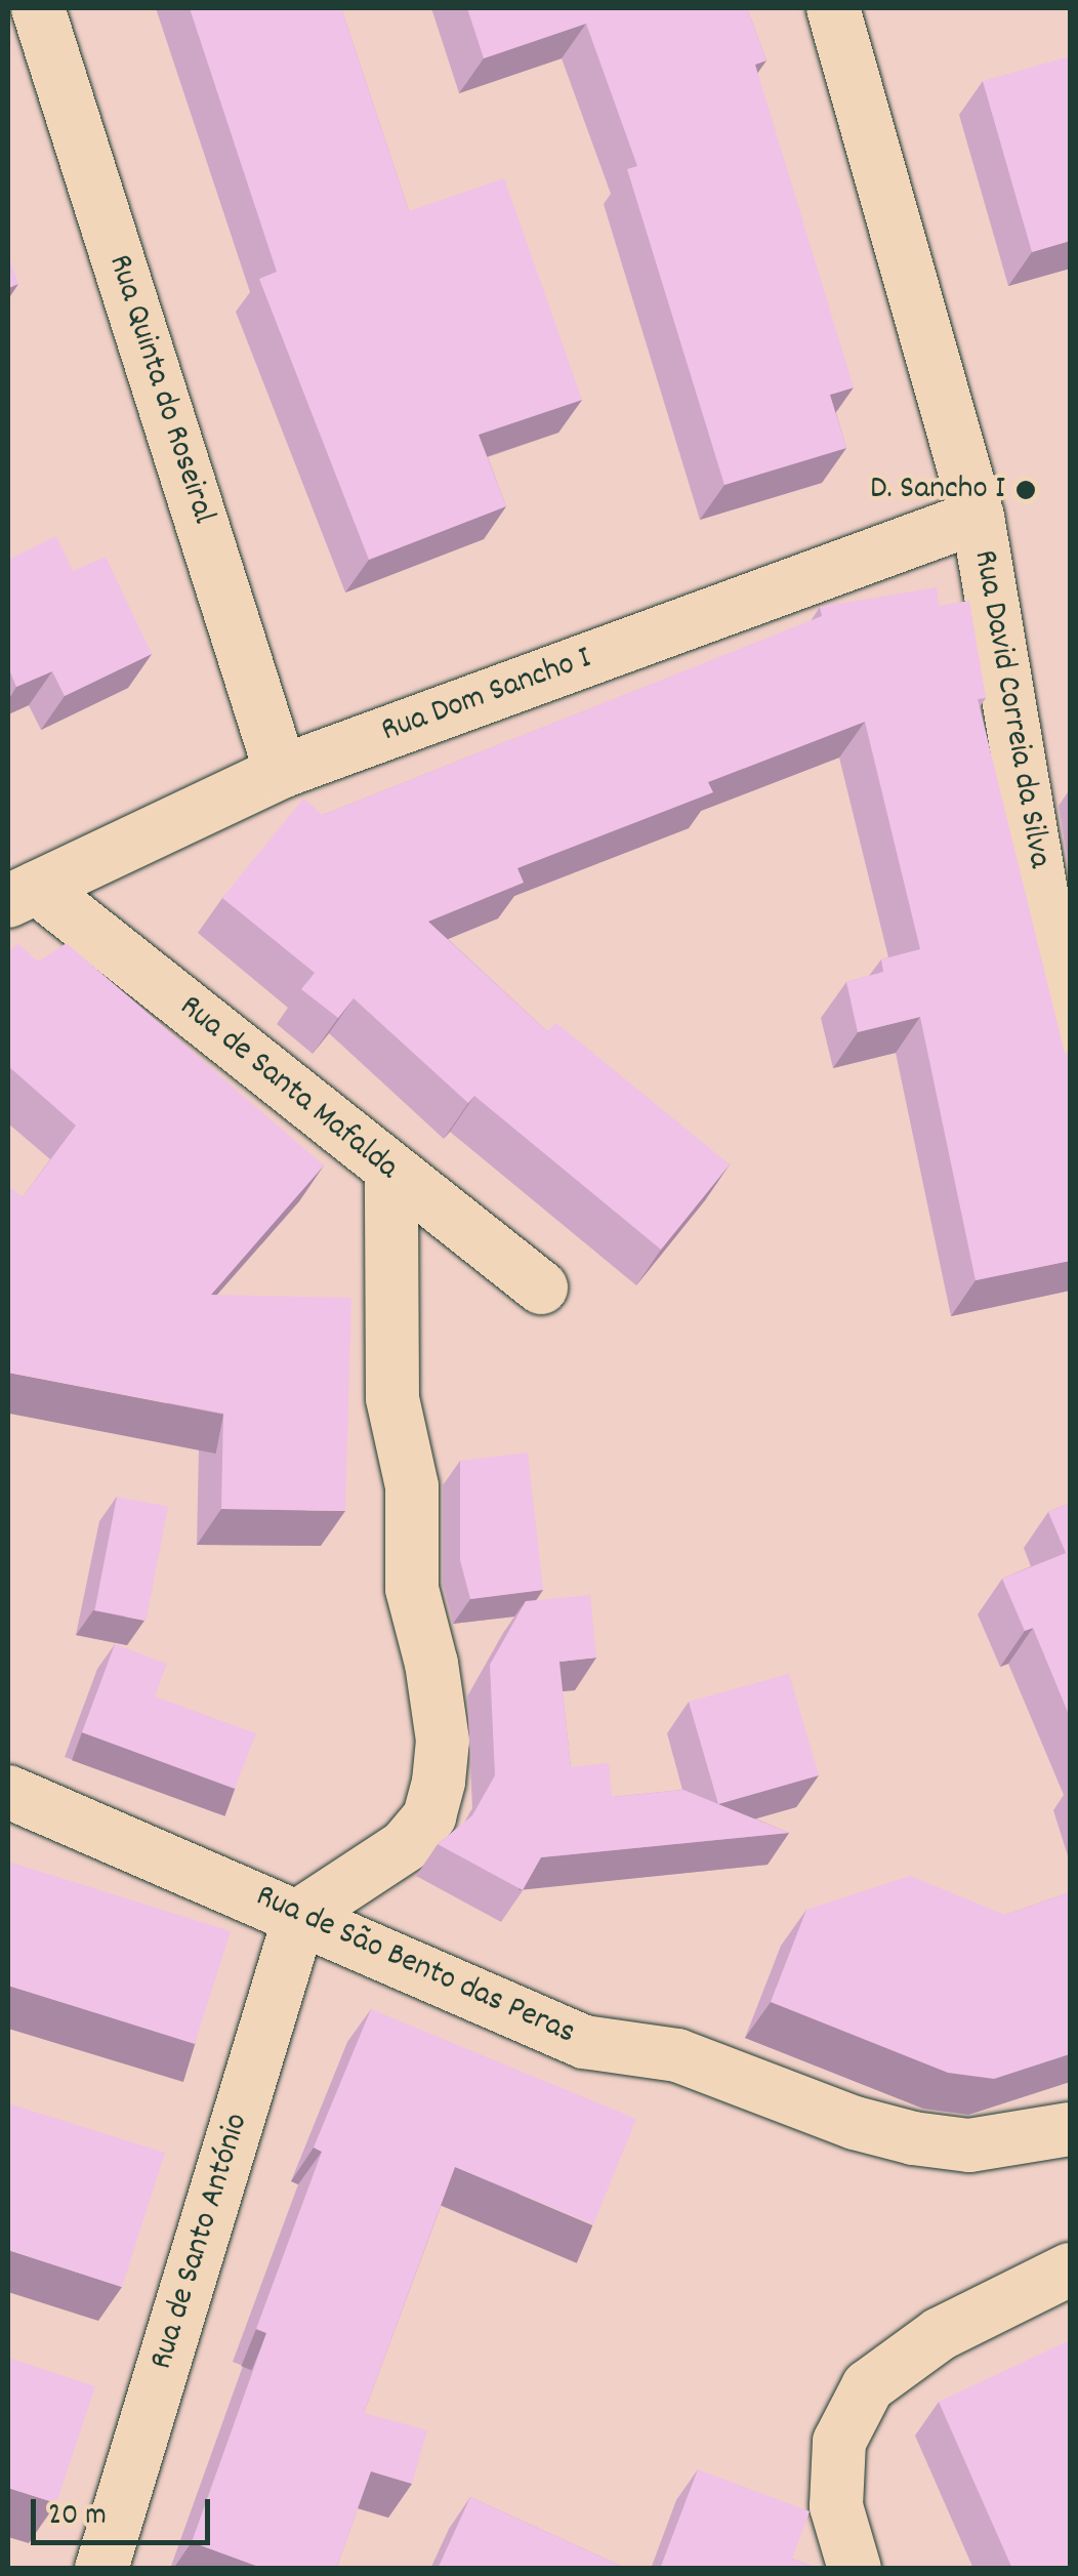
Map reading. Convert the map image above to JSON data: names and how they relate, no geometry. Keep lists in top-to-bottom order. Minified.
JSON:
{"streets":{"street":["Rua Quinta do Roseiral","Rua Dom Sancho I","Rua David Correia da Silva","Rua de Santa Mafalda","Rua de São Bento das Peras","Rua de Santo António"]},"crossings":[["Rua Quinta do Roseiral","Rua Dom Sancho I"],["Rua Dom Sancho I","Rua David Correia da Silva"],["Rua Dom Sancho I","Rua de Santa Mafalda"],["Rua de São Bento das Peras","Rua de Santo António"]],"places":["D. Sancho I"],"scale_bar":"20 m"}
